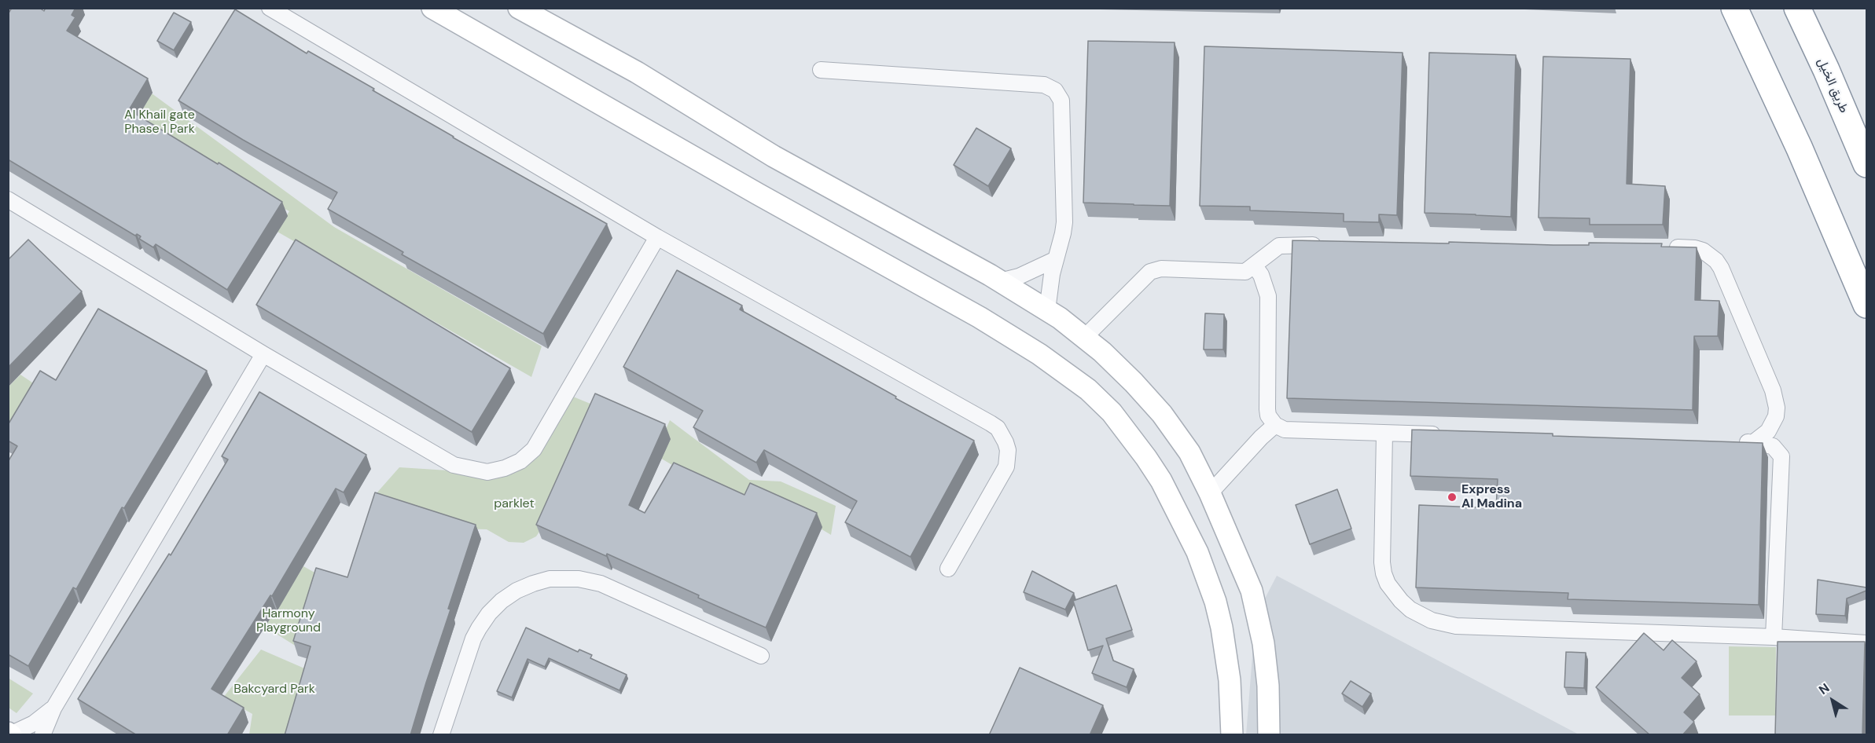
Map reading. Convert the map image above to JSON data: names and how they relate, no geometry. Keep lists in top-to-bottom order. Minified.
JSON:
{"streets":{"highway":["طريق الخيل"]},"parks":["Al Khail gate Phase 1 Park","parklet","Harmony Playground","Bakcyard Park"],"places":["Express Al Madina"],"north":"top left"}
